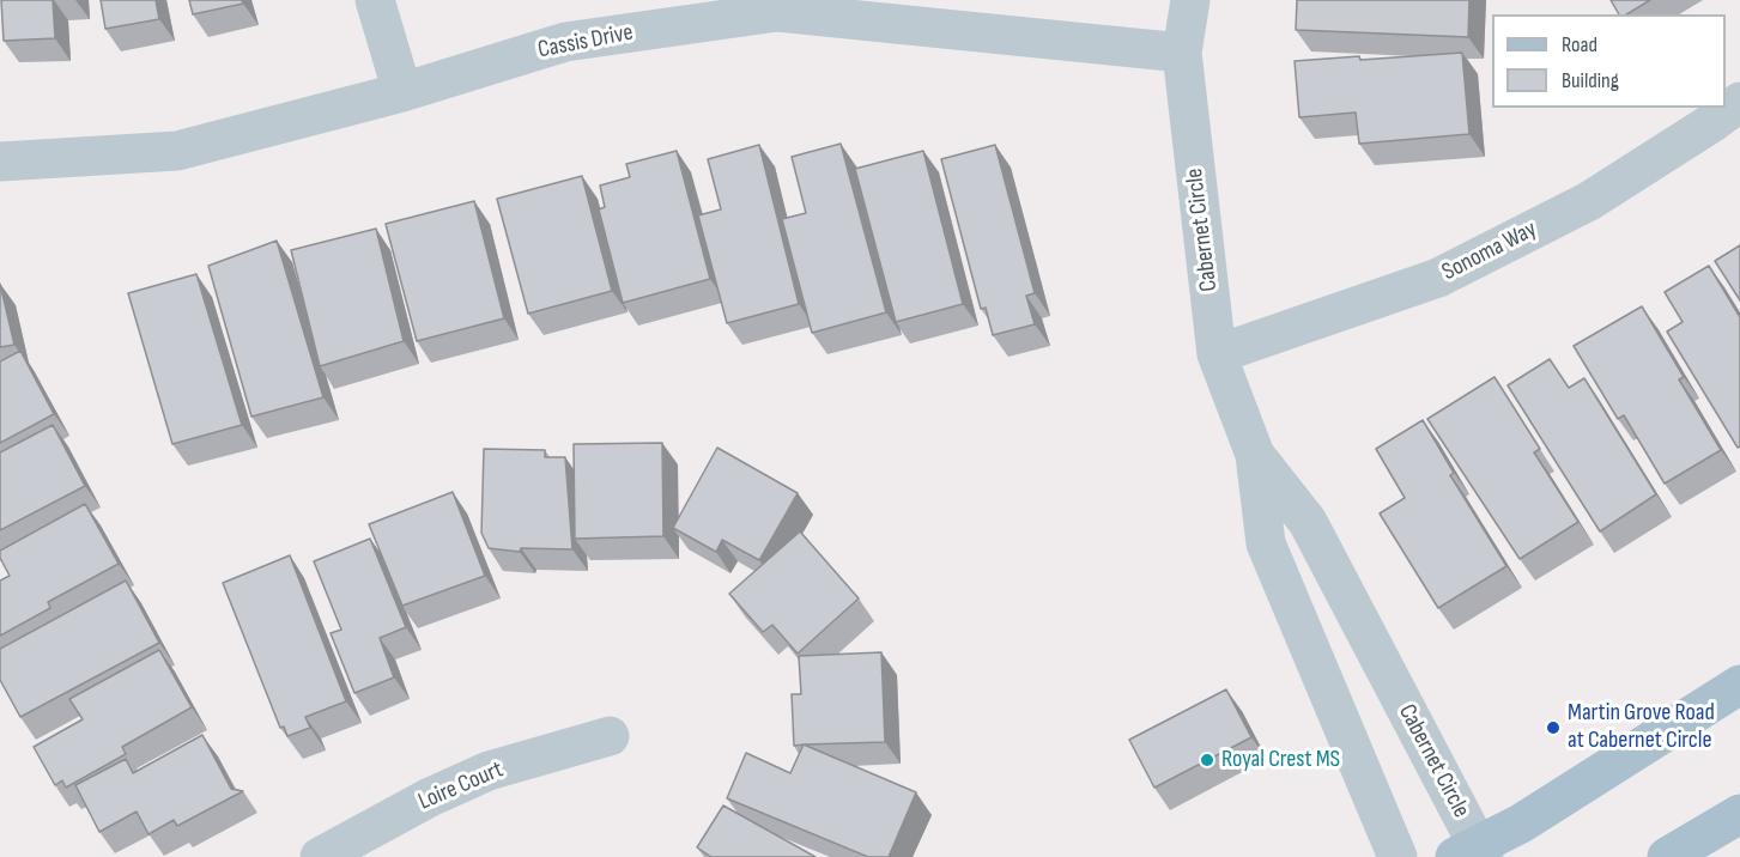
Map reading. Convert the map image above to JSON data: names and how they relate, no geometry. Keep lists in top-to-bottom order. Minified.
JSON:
{"streets":{"street":["Cassis Drive","Cabernet Circle","Sonoma Way","Loire Court"]},"crossings":[["Cassis Drive","Cabernet Circle"],["Cabernet Circle","Sonoma Way"]],"places":["Martin Grove Road at Cabernet Circle","Royal Crest MS"],"legend":["Road","Building"]}
